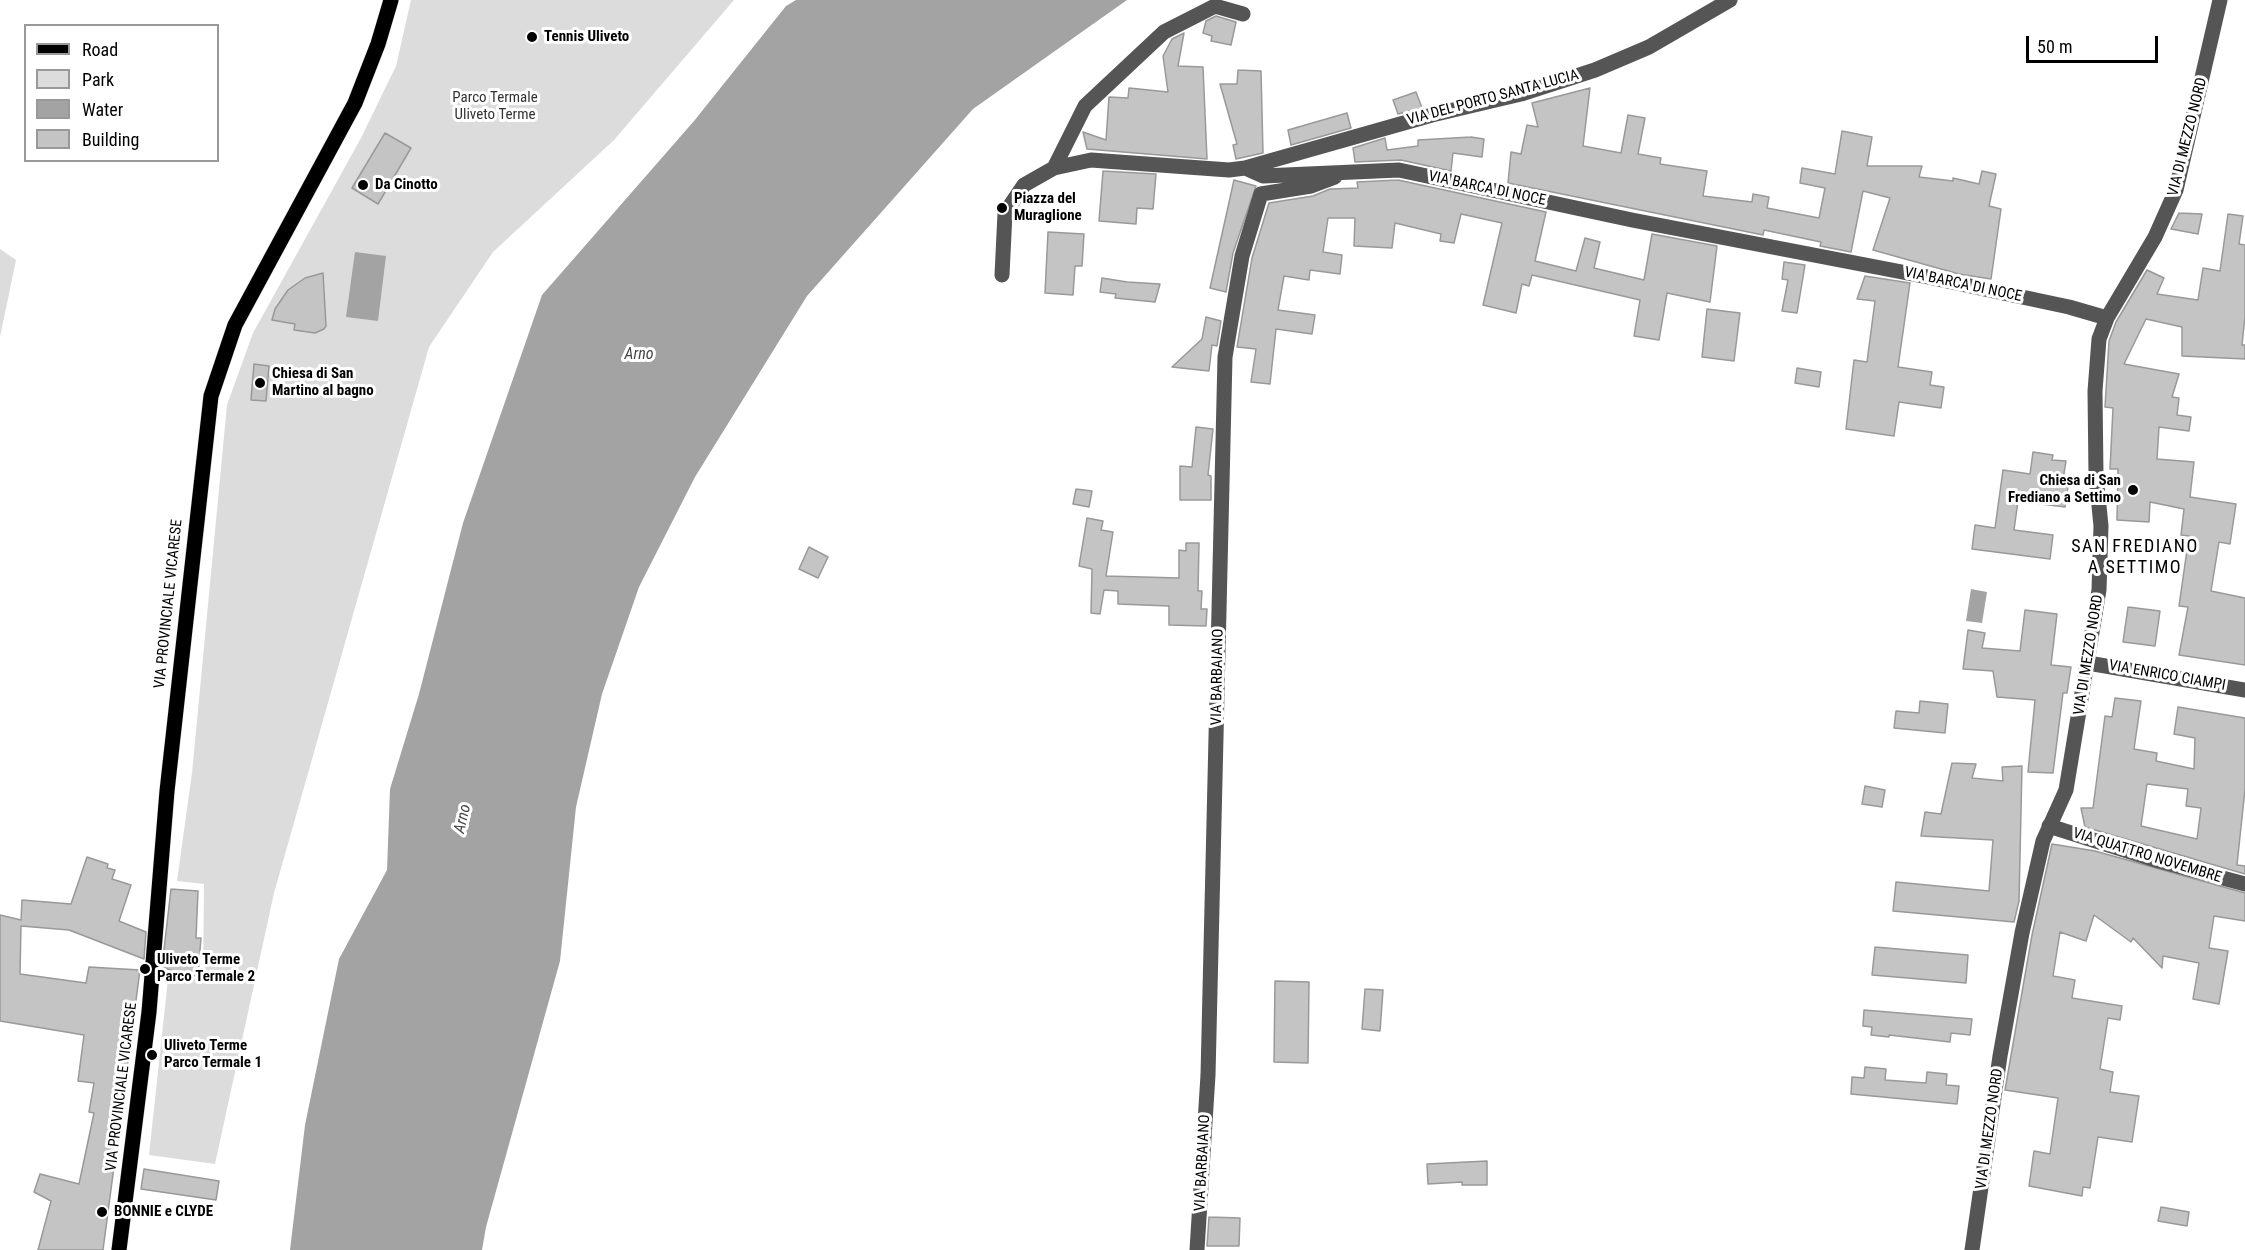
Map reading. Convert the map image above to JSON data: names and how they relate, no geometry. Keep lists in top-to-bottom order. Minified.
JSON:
{"streets":{"main road":["VIA PROVINCIALE VICARESE"],"street":["VIA DEL PORTO SANTA LUCIA","VIA DI MEZZO NORD","VIA BARCA DI NOCE","VIA ENRICO CIAMPI","VIA BARBAIANO","VIA QUATTRO NOVEMBRE"]},"crossings":[["VIA DEL PORTO SANTA LUCIA","VIA BARCA DI NOCE"],["VIA DI MEZZO NORD","VIA BARCA DI NOCE"],["VIA DI MEZZO NORD","VIA ENRICO CIAMPI"],["VIA DI MEZZO NORD","VIA QUATTRO NOVEMBRE"],["VIA BARCA DI NOCE","VIA BARBAIANO"]],"districts":["SAN FREDIANO A SETTIMO"],"water":["Arno"],"parks":["Parco Termale Uliveto Terme"],"places":["Tennis Uliveto","Da Cinotto","Piazza del Muraglione","Chiesa di San Martino al bagno","Chiesa di San Frediano a Settimo","Uliveto Terme Parco Termale 2","Uliveto Terme Parco Termale 1","BONNIE e CLYDE"],"legend":["Road","Park","Water","Building"],"scale_bar":"50 m"}
